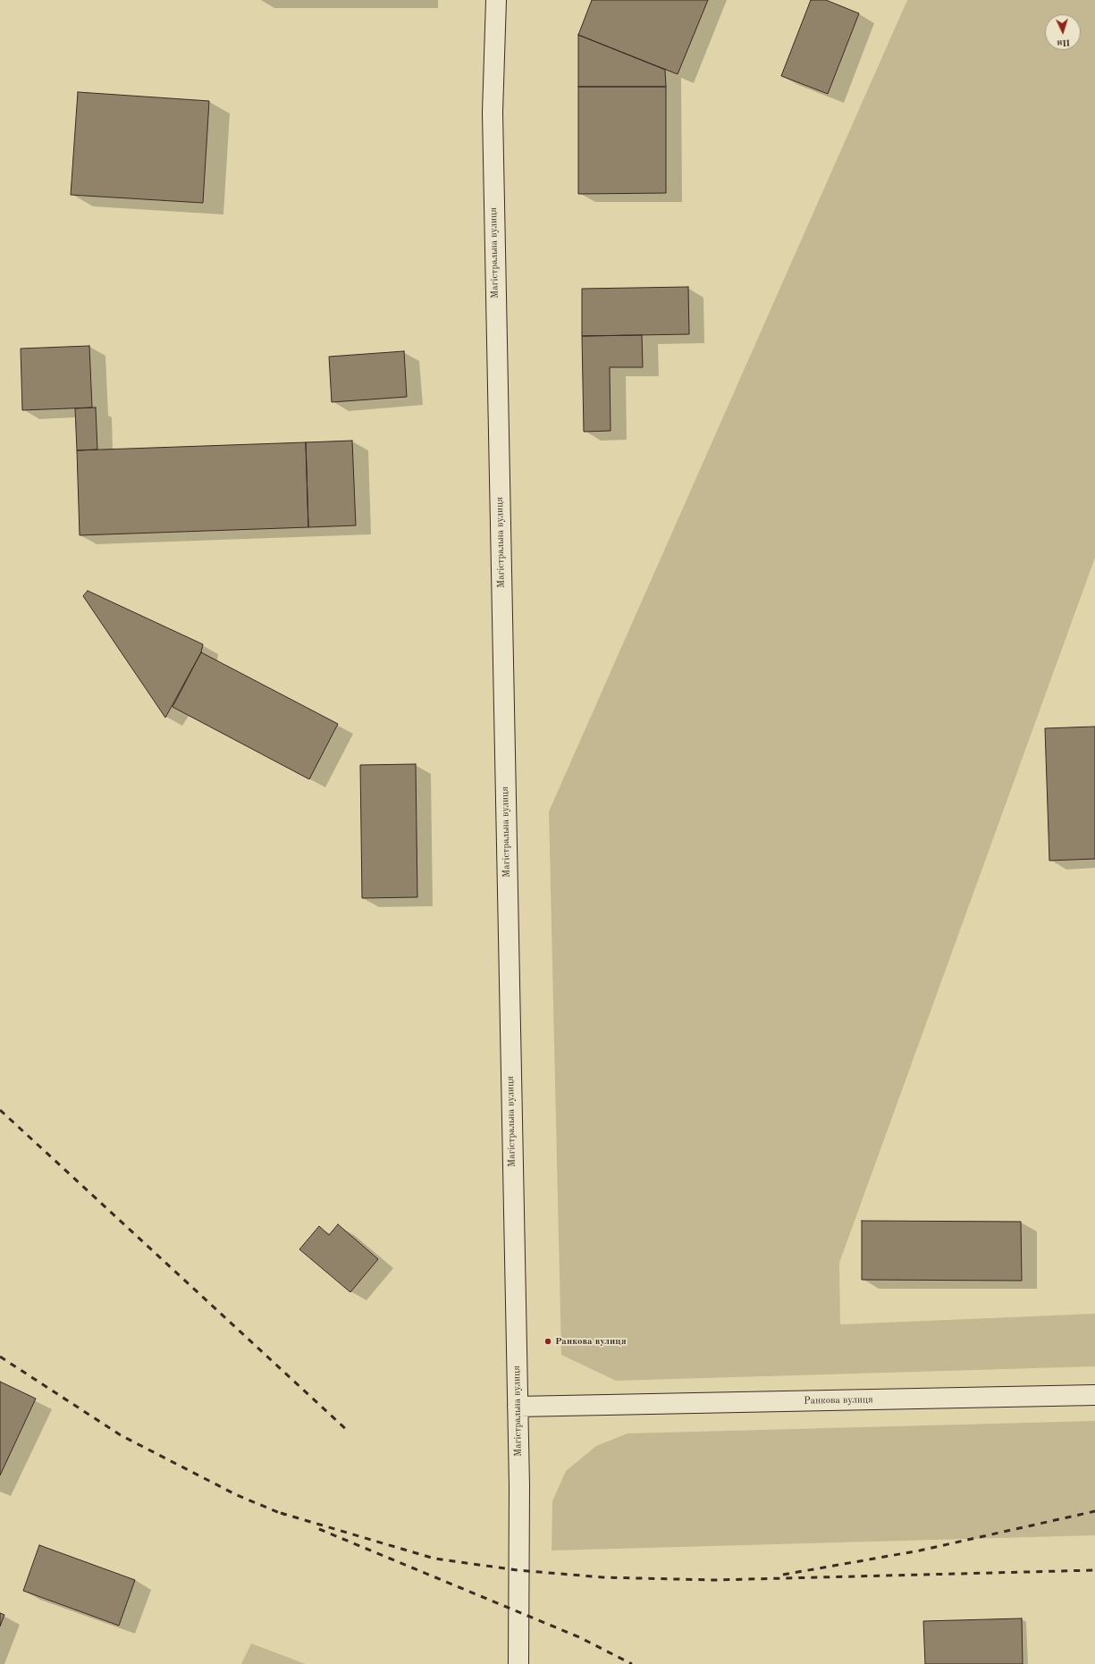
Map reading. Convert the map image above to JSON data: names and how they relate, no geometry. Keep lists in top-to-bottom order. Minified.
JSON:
{"streets":{"street":["Магістральна вулиця","Ранкова вулиця"]},"crossings":[["Магістральна вулиця","Ранкова вулиця"]],"places":["Ранкова вулиця"],"north":"bottom"}
